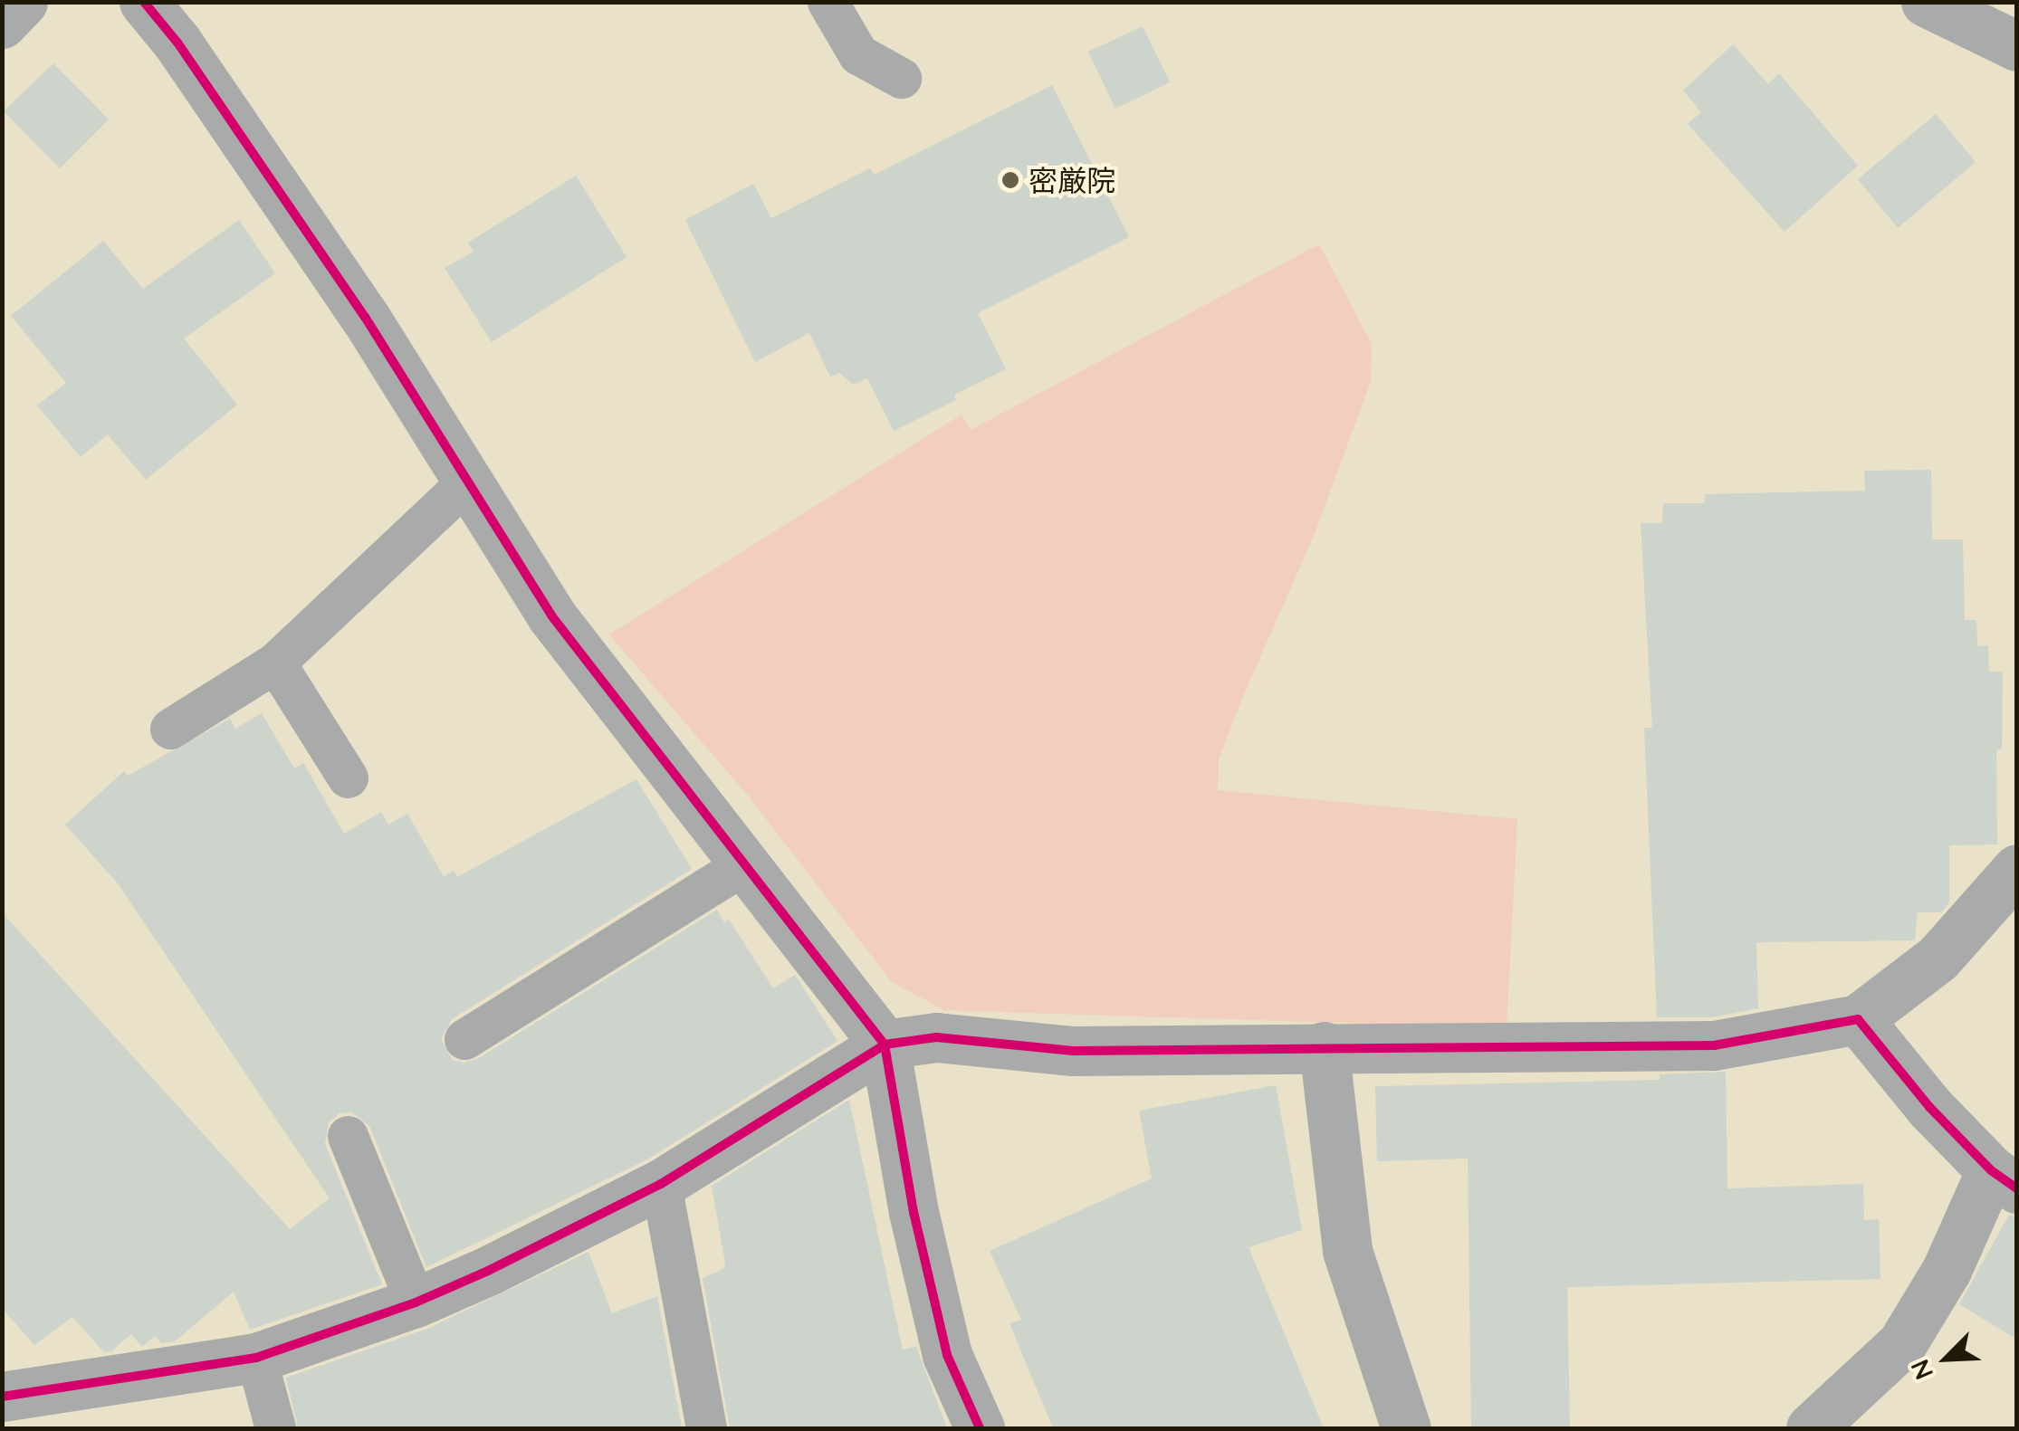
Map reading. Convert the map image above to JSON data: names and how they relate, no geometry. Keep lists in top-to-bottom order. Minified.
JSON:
{"places":["密厳院"],"north":"bottom left"}
